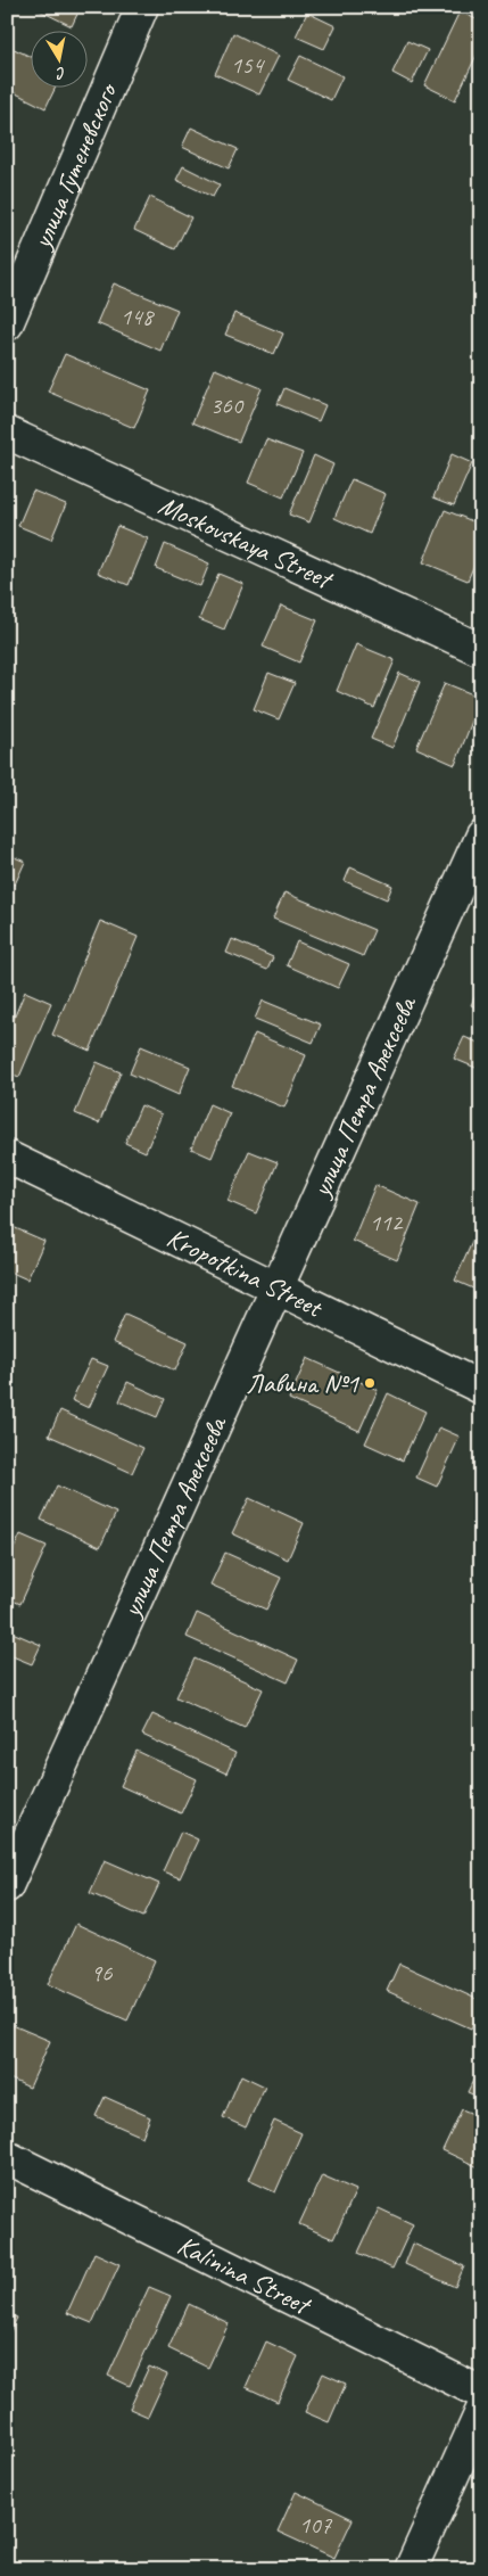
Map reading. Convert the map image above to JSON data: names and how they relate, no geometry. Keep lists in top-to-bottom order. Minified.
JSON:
{"streets":{"street":["улица Гутеневского","Moskovskaya Street","улица Петра Алексеева","Kropotkina Street","Kalinina Street"]},"crossings":[["улица Петра Алексеева","Kropotkina Street"]],"places":["Лавина №1"],"house_numbers":["154","148","360","112","96","107"],"north":"bottom"}
